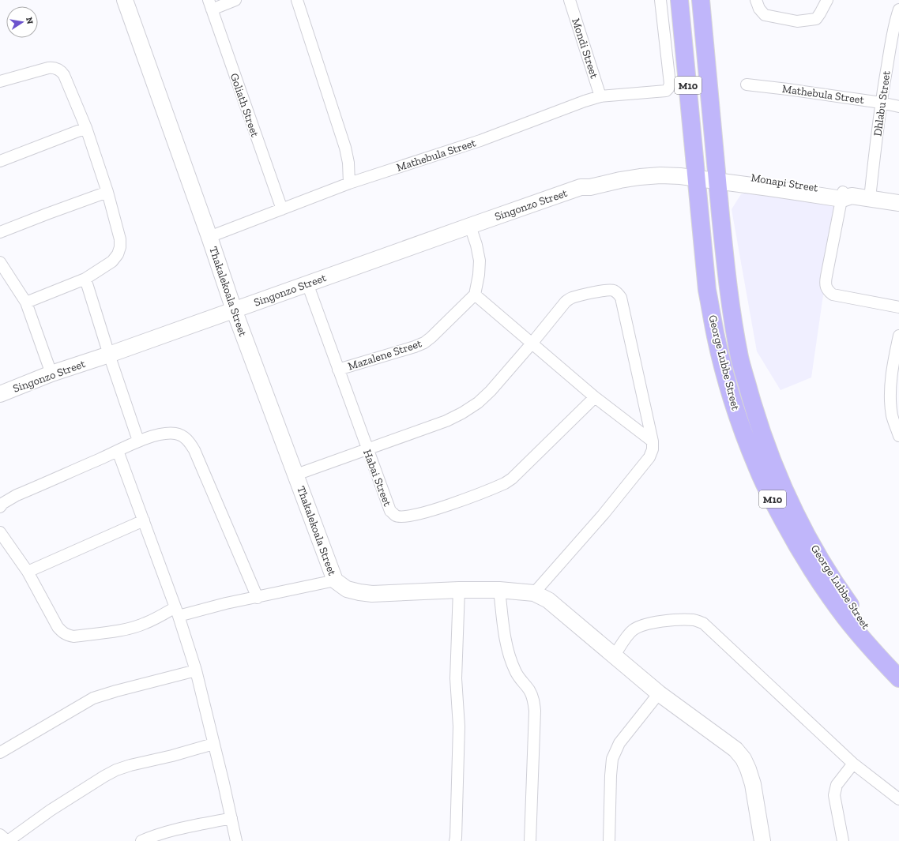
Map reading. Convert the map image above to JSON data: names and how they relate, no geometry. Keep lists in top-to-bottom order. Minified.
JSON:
{"streets":{"main road":["M10","George Lubbe Street"],"street":["Mondi Street","Mathebula Street","Dhlabu Street","Goliath Street","Monapi Street","Singonzo Street","Thakalekoala Street","Mazalene Street","Habai Street"]},"crossings":[["Mondi Street","Mathebula Street"],["Mathebula Street","Dhlabu Street"],["Mathebula Street","Goliath Street"],["Mathebula Street","Thakalekoala Street"],["Dhlabu Street","Monapi Street"],["Monapi Street","Singonzo Street"],["Monapi Street","George Lubbe Street"],["Singonzo Street","Thakalekoala Street"],["Singonzo Street","George Lubbe Street"],["Singonzo Street","Habai Street"],["Mazalene Street","Habai Street"]],"north":"right"}
